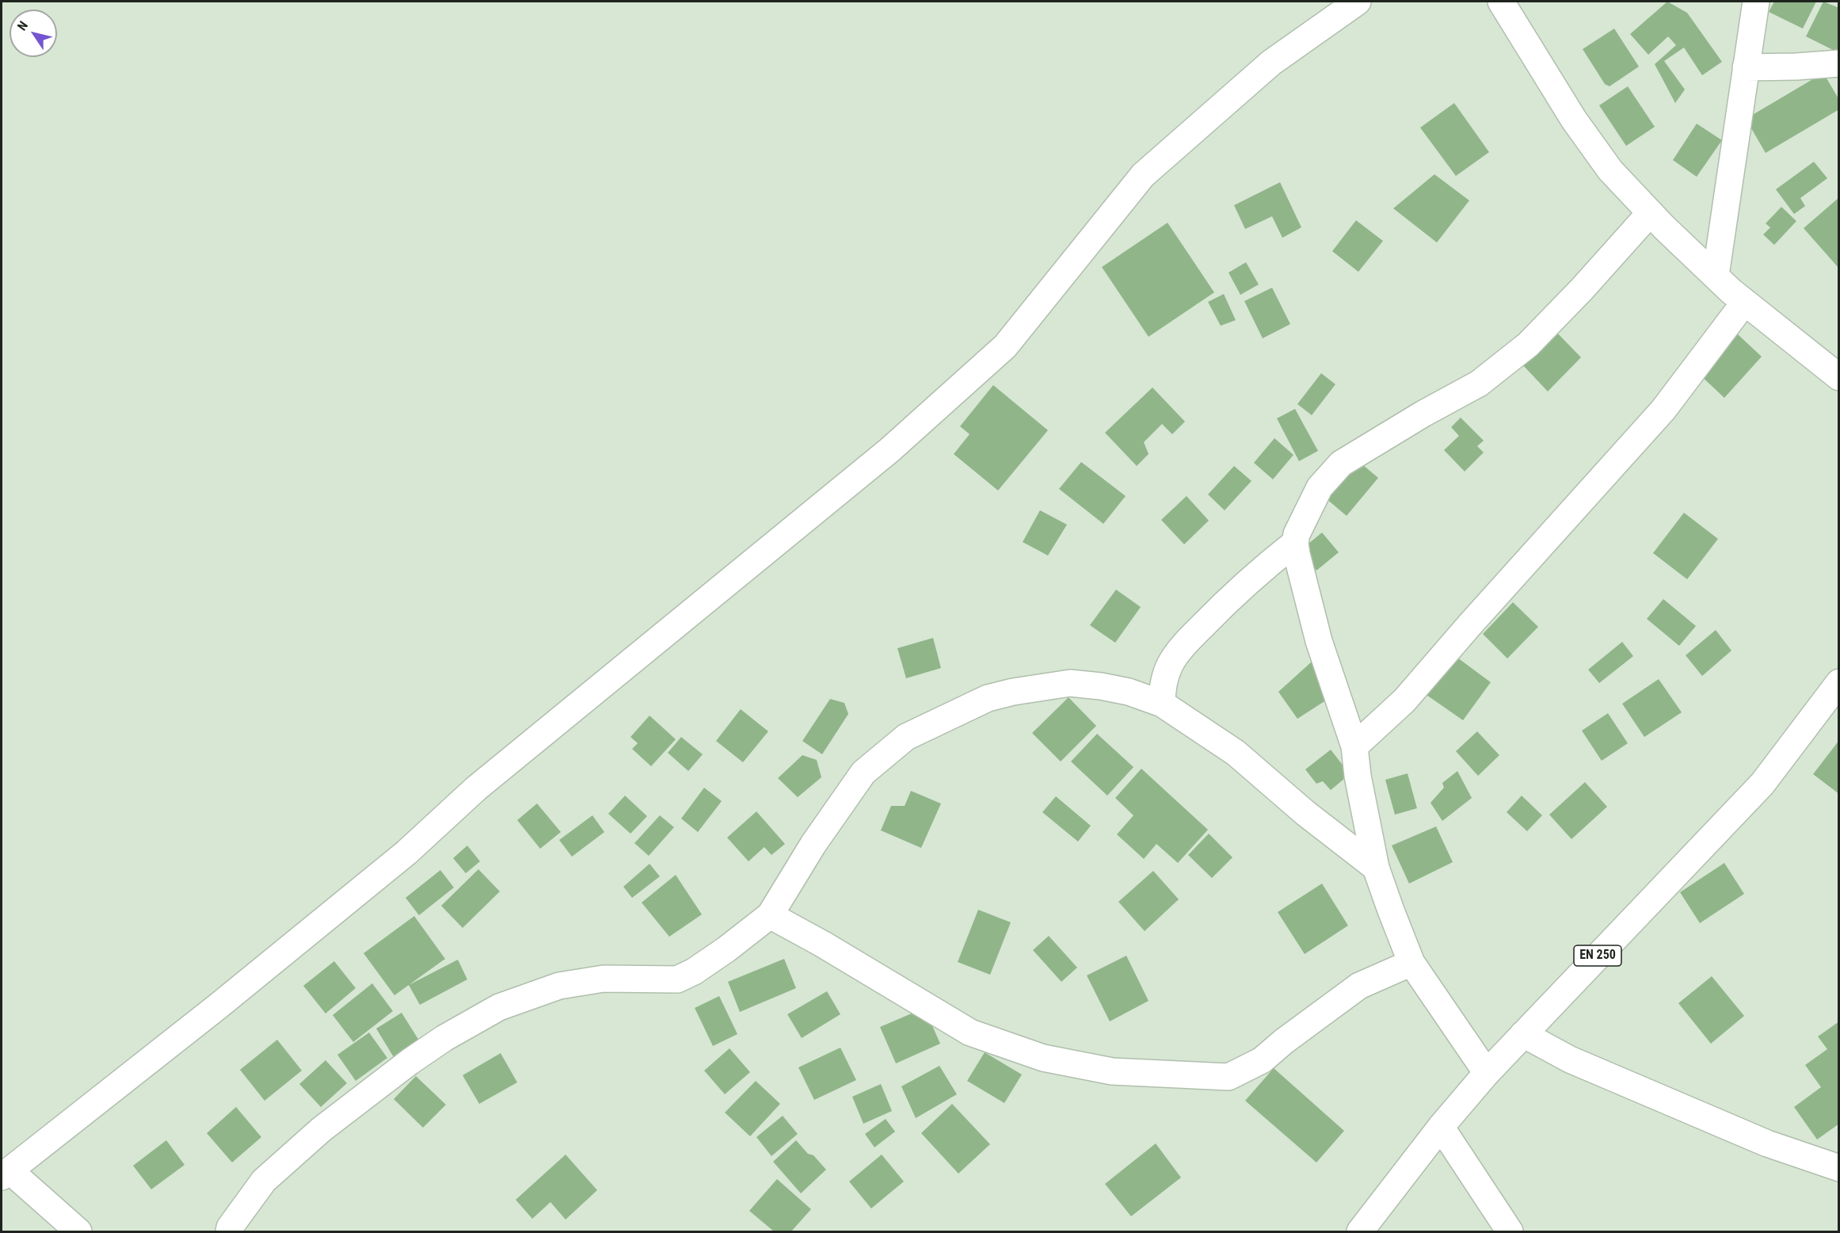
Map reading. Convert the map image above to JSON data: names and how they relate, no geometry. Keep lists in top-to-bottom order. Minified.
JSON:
{"streets":{"street":["EN 250"]},"north":"top left"}
